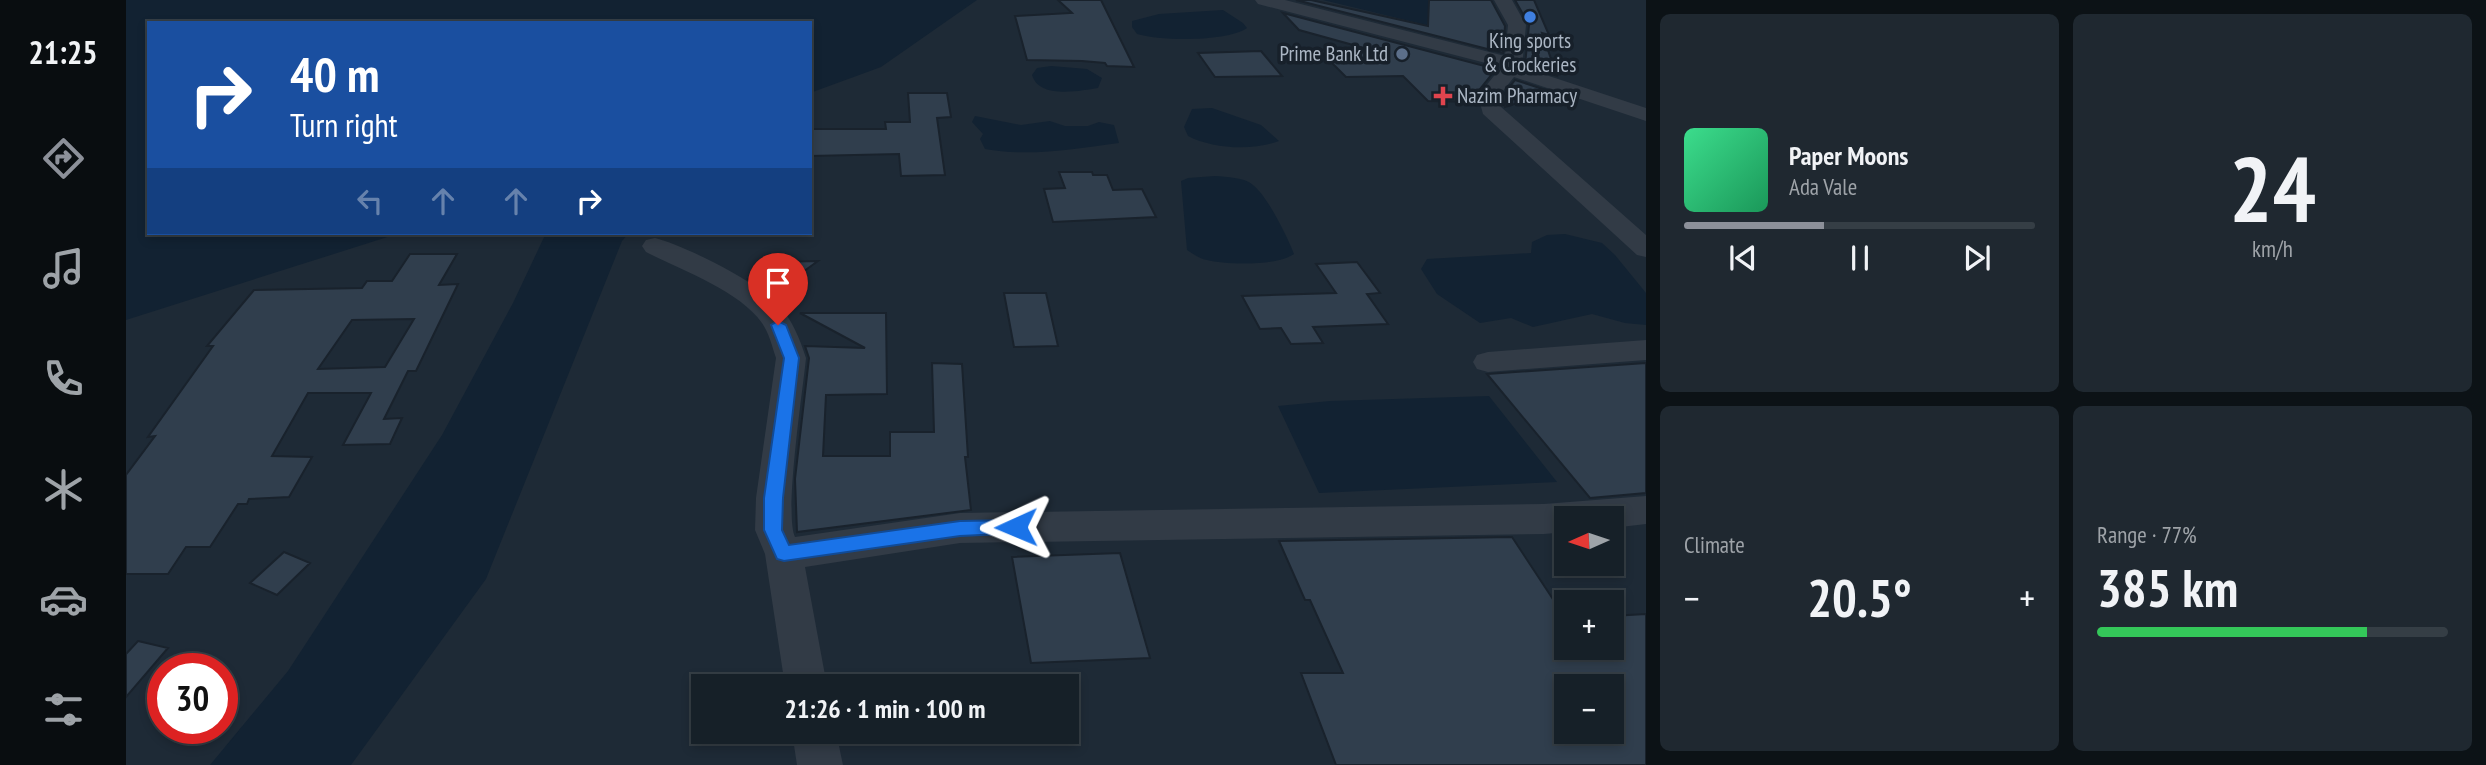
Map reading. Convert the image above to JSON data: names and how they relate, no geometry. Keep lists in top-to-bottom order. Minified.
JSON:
{"places":{"other":["King sports & Crockeries","Prime Bank Ltd"],"health":["Nazim Pharmacy"]},"north":"left","page":{"tabs":"21:25","tile":[["24","km/h"],"Climate",["Range · 77%","385 km"]],"turn":["40 m","Turn right"],"song":["Paper Moons","Ada Vale"],"map_buttons":["+","−"],"heat":["−","20.5°","+"],"limit":"30","trip":"21:26 · 1 min · 100 m"}}
